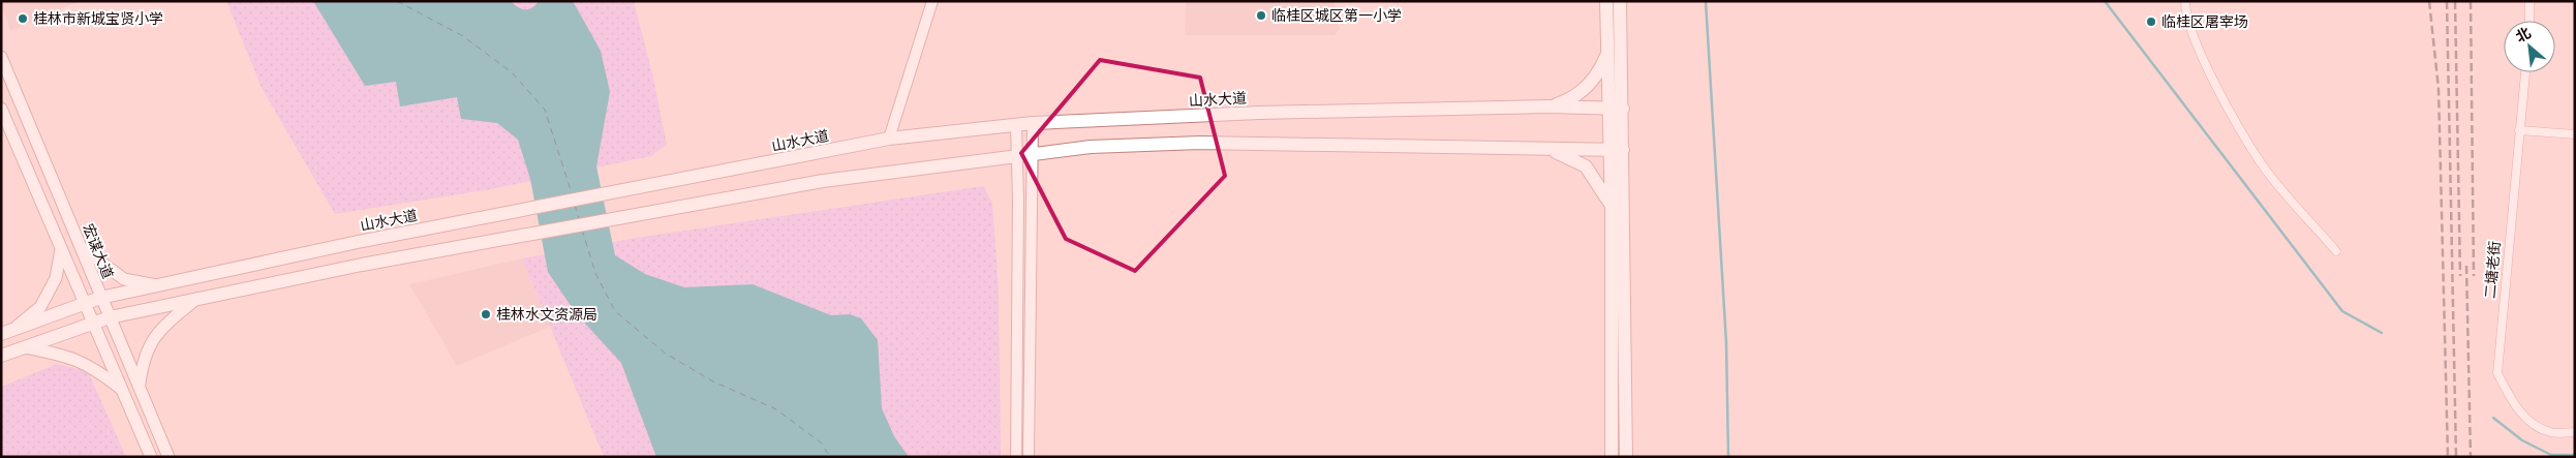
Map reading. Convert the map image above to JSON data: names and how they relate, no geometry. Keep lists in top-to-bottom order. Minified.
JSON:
{"streets":{"main road":["山水大道","宏谋大道"],"street":["二塘老街"]},"crossings":[["山水大道","宏谋大道"]],"places":["临桂区城区第一小学","桂林市新城宝贤小学","临桂区屠宰场","桂林水文资源局"],"north":"top left"}
